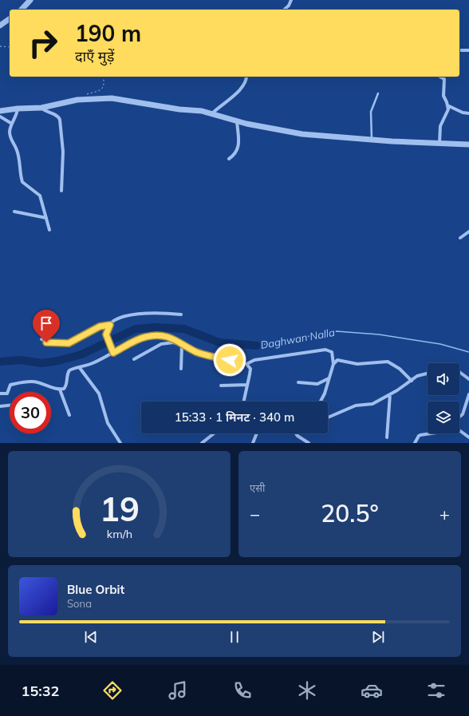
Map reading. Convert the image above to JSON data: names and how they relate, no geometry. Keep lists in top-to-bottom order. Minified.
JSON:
{"water":["Daghwan Nalla"],"page":{"turn":["190 m","दाएँ मुड़ें"],"limit":"30","trip":"15:33 · 1 मिनट · 340 m","tile":"एसी","heat":["−","20.5°","+"],"song":["Blue Orbit","Sona"],"tabs":"15:32","gauge":["19","km/h"]}}
